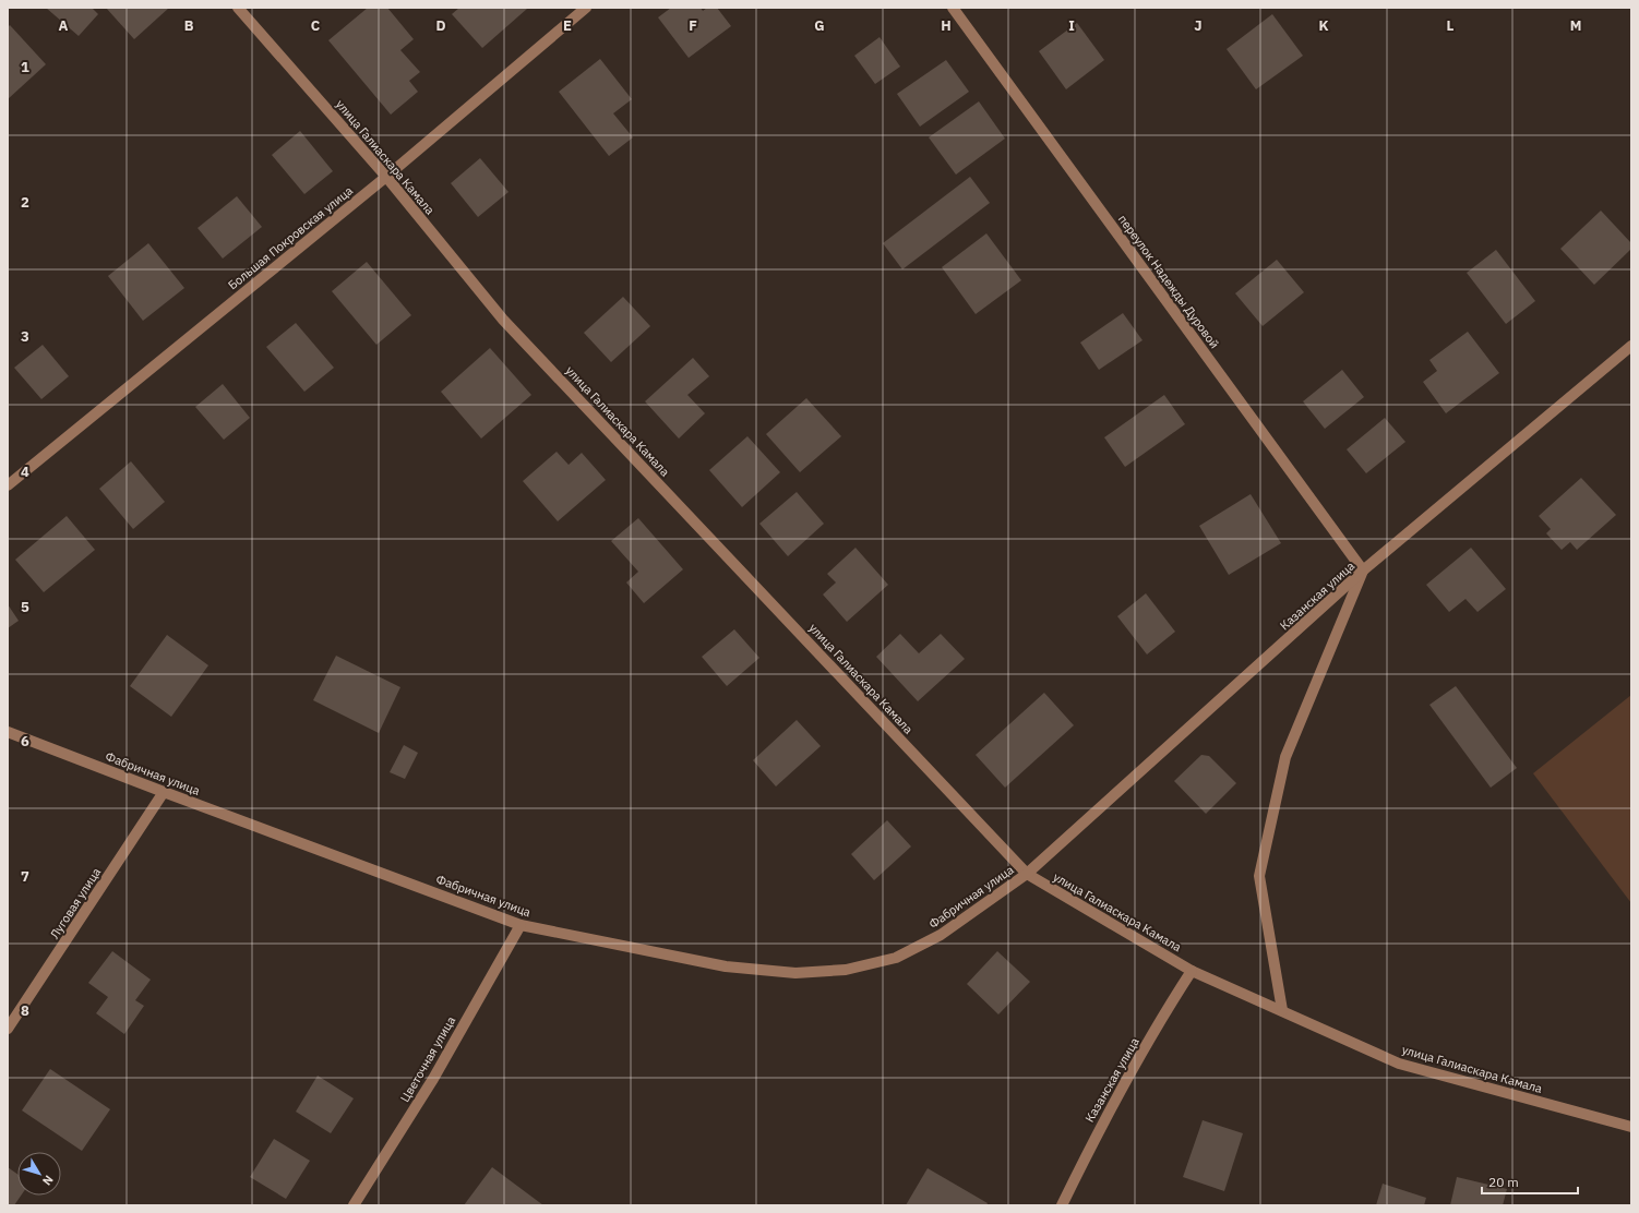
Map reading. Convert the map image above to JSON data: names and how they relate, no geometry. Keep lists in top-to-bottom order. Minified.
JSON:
{"streets":{"street":["улица Галиаскара Камала","Большая Покровская улица","переулок Надежды Дуровой","Казанская улица","Фабричная улица","Луговая улица","Цветочная улица"]},"crossings":[["улица Галиаскара Камала","Большая Покровская улица"],["улица Галиаскара Камала","Казанская улица"],["улица Галиаскара Камала","Фабричная улица"],["переулок Надежды Дуровой","Казанская улица"],["Казанская улица","Фабричная улица"],["Фабричная улица","Луговая улица"],["Фабричная улица","Цветочная улица"]],"scale_bar":"20 m","north":"bottom right","grid":{"columns":["A","B","C","D","E","F","G","H","I","J","K","L","M"],"rows":["1","2","3","4","5","6","7","8"]}}
